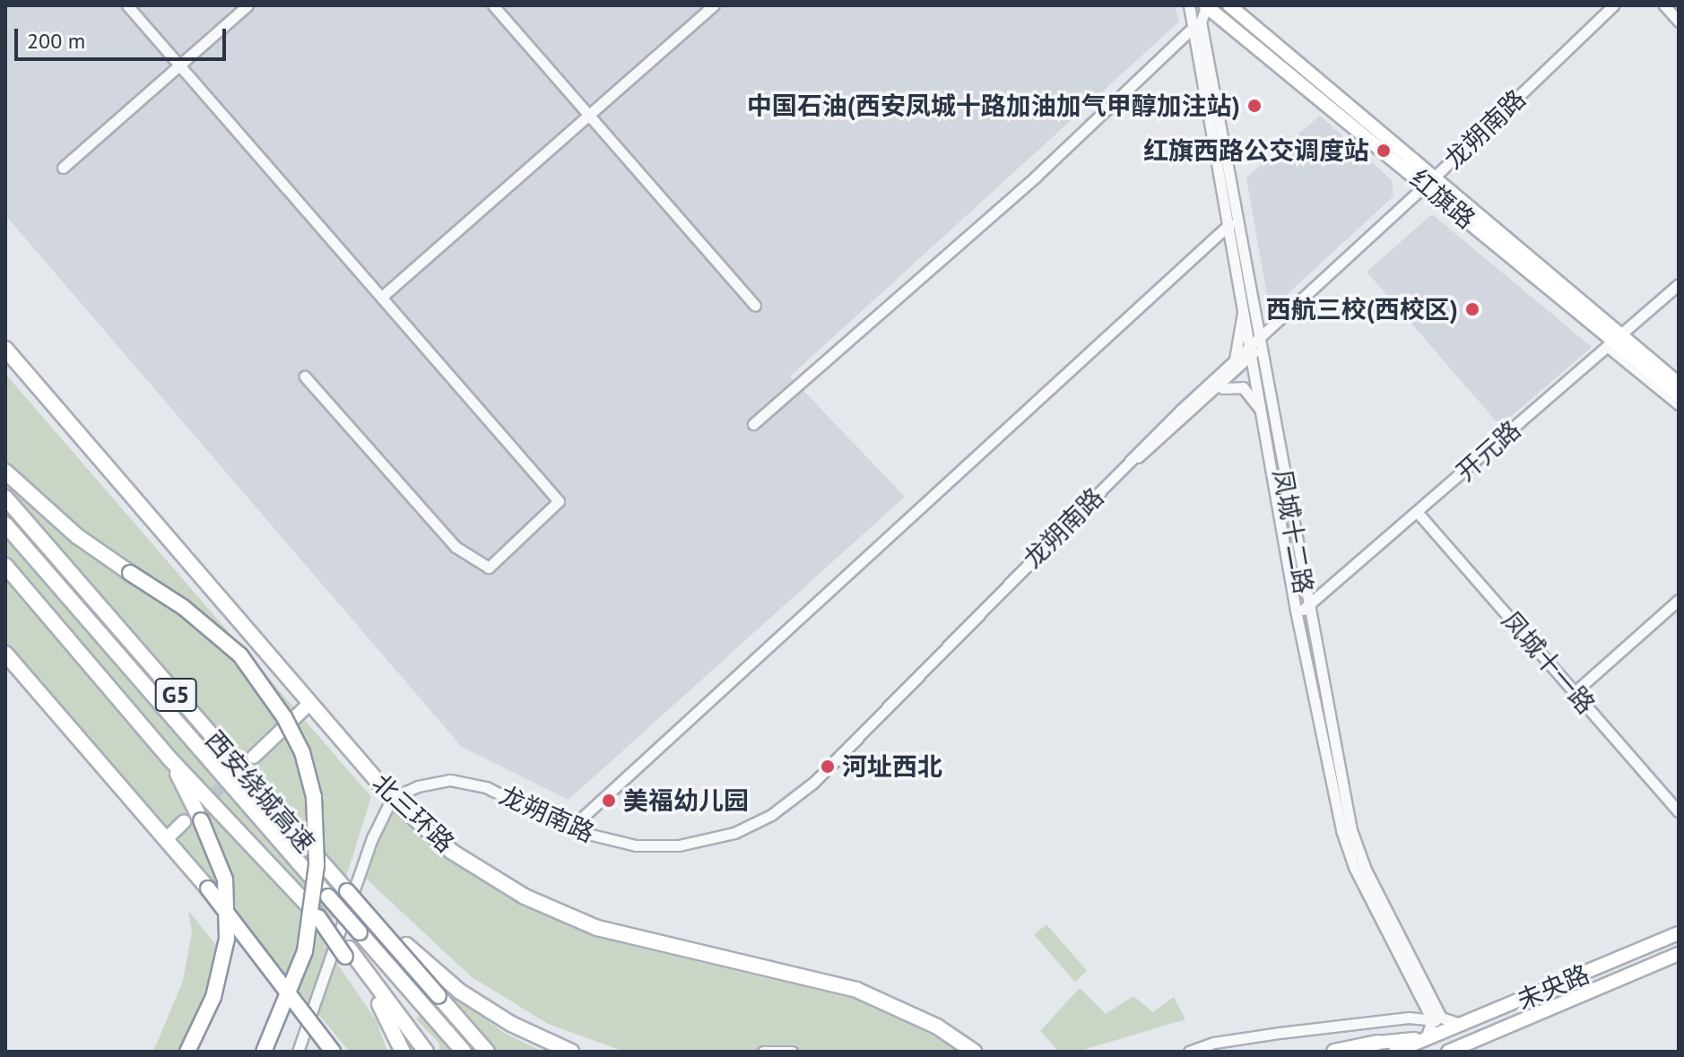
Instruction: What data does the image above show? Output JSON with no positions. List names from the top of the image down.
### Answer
{
  "streets": {
    "highway": ["G5", "西安绕城高速", "北三环路"],
    "main road": ["红旗路", "未央路"],
    "street": [
      "龙朔南路",
      "开元路",
      "凤城十二路",
      "凤城十一路"
    ]
  },
  "crossings": [
    ["龙朔南路", "红旗路"],
    ["龙朔南路", "凤城十二路"],
    ["龙朔南路", "北三环路"],
    ["红旗路", "开元路"],
    ["红旗路", "凤城十二路"],
    ["开元路", "凤城十二路"],
    ["开元路", "凤城十一路"]
  ],
  "places": [
    "中国石油(西安凤城十路加油加气甲醇加注站)",
    "红旗西路公交调度站",
    "西航三校(西校区)",
    "河址西北",
    "美福幼儿园"
  ],
  "scale_bar": "200 m"
}
